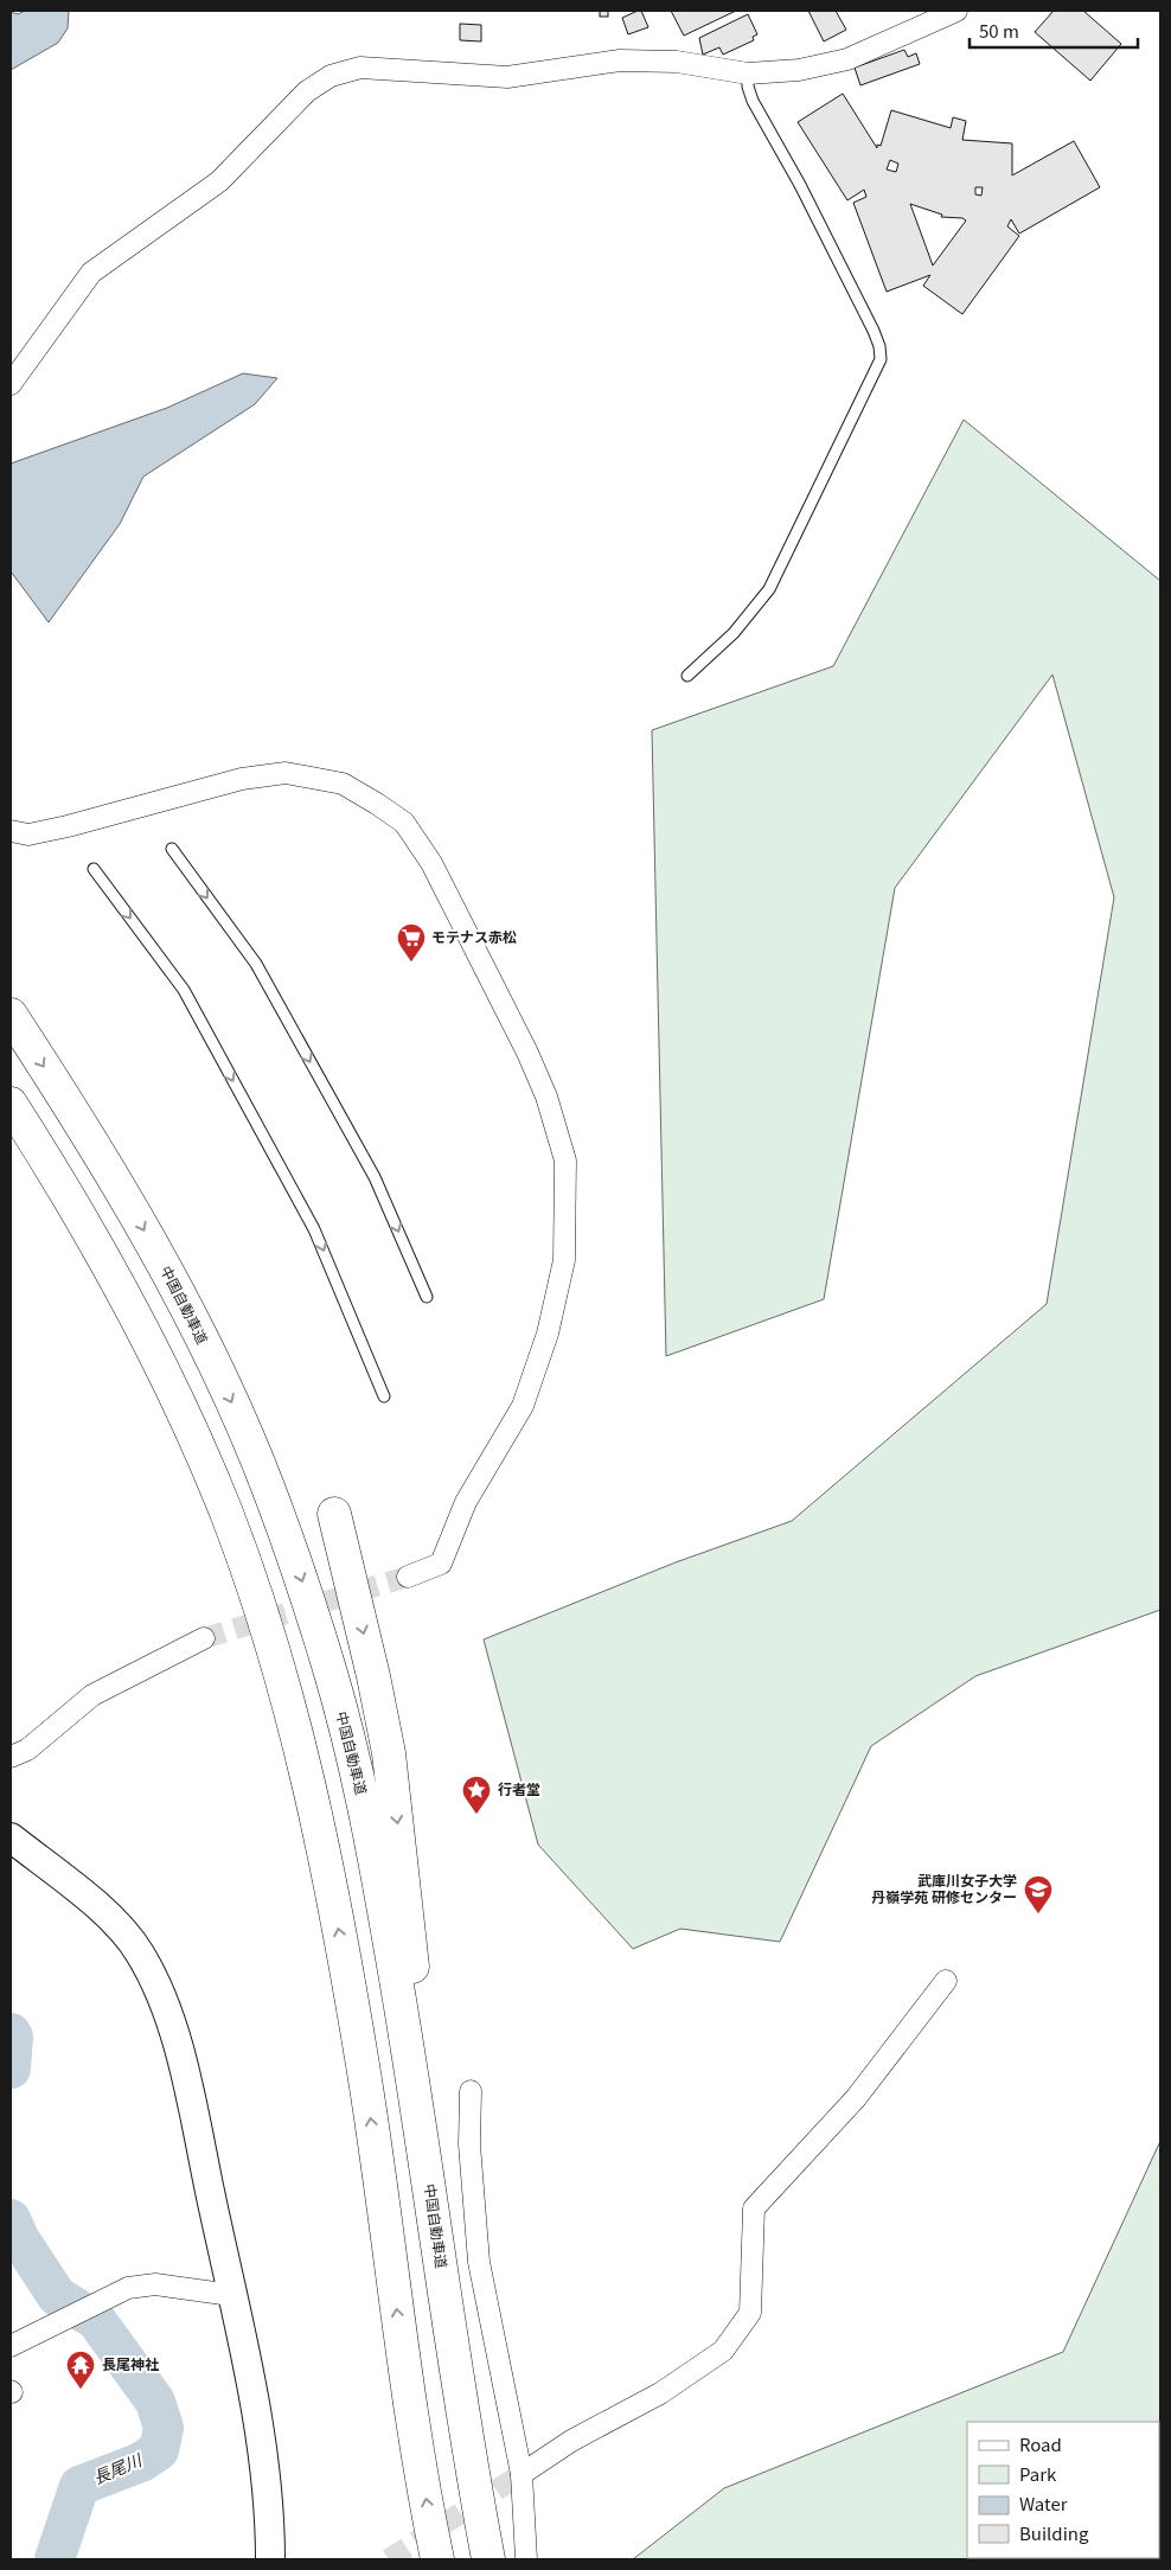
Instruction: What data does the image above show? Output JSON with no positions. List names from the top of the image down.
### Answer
{
  "streets": {
    "highway": ["中国自動車道"]
  },
  "water": ["長尾川"],
  "places": {
    "supermarket": ["モテナス赤松"],
    "place": ["行者堂"],
    "school or university": ["武庫川女子大学 丹嶺学苑 研修センター"],
    "temple": ["長尾神社"]
  },
  "legend": [
    "Road",
    "Park",
    "Water",
    "Building"
  ],
  "scale_bar": "50 m"
}
